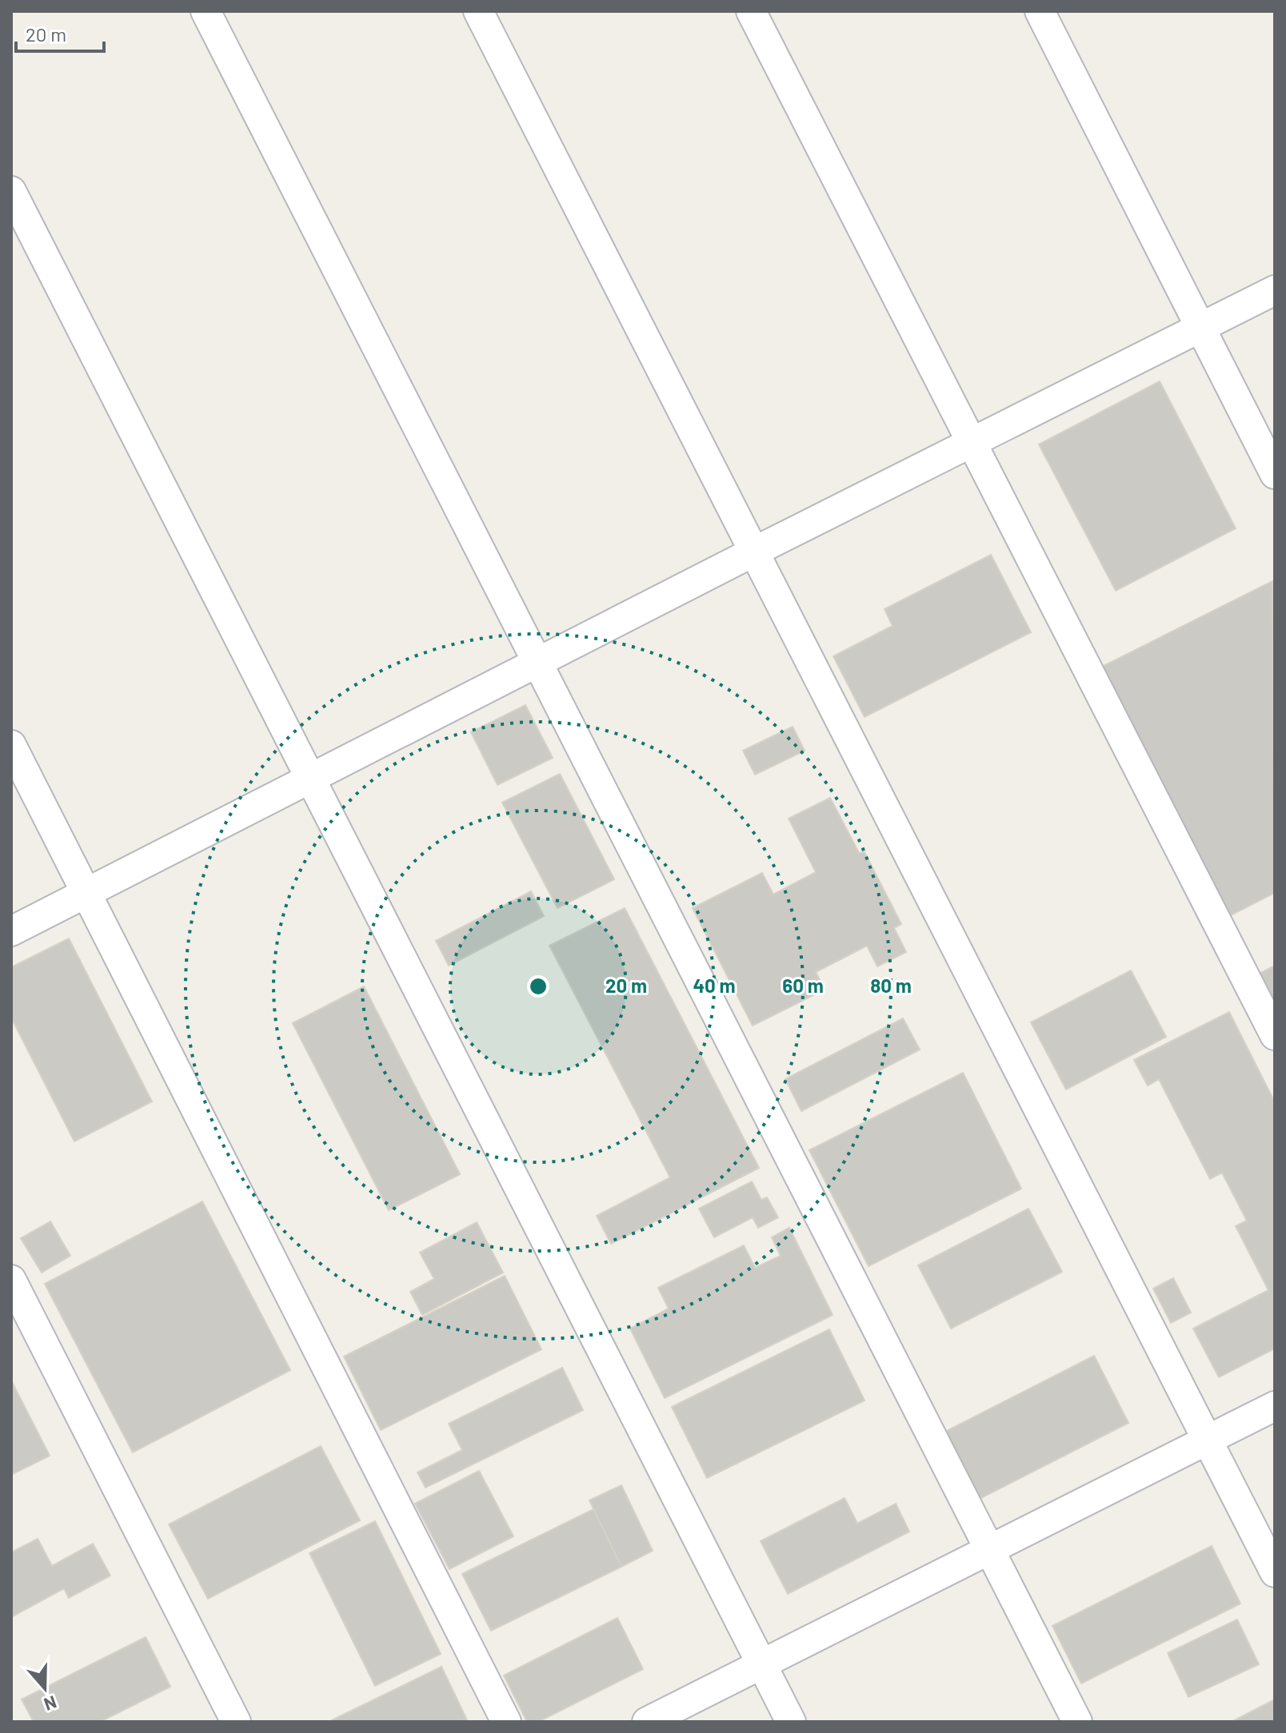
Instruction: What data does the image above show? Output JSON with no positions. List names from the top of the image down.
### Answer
{
  "scale_bar": "20 m",
  "north": "bottom",
  "rings": [
    "20 m",
    "40 m",
    "60 m",
    "80 m"
  ]
}
